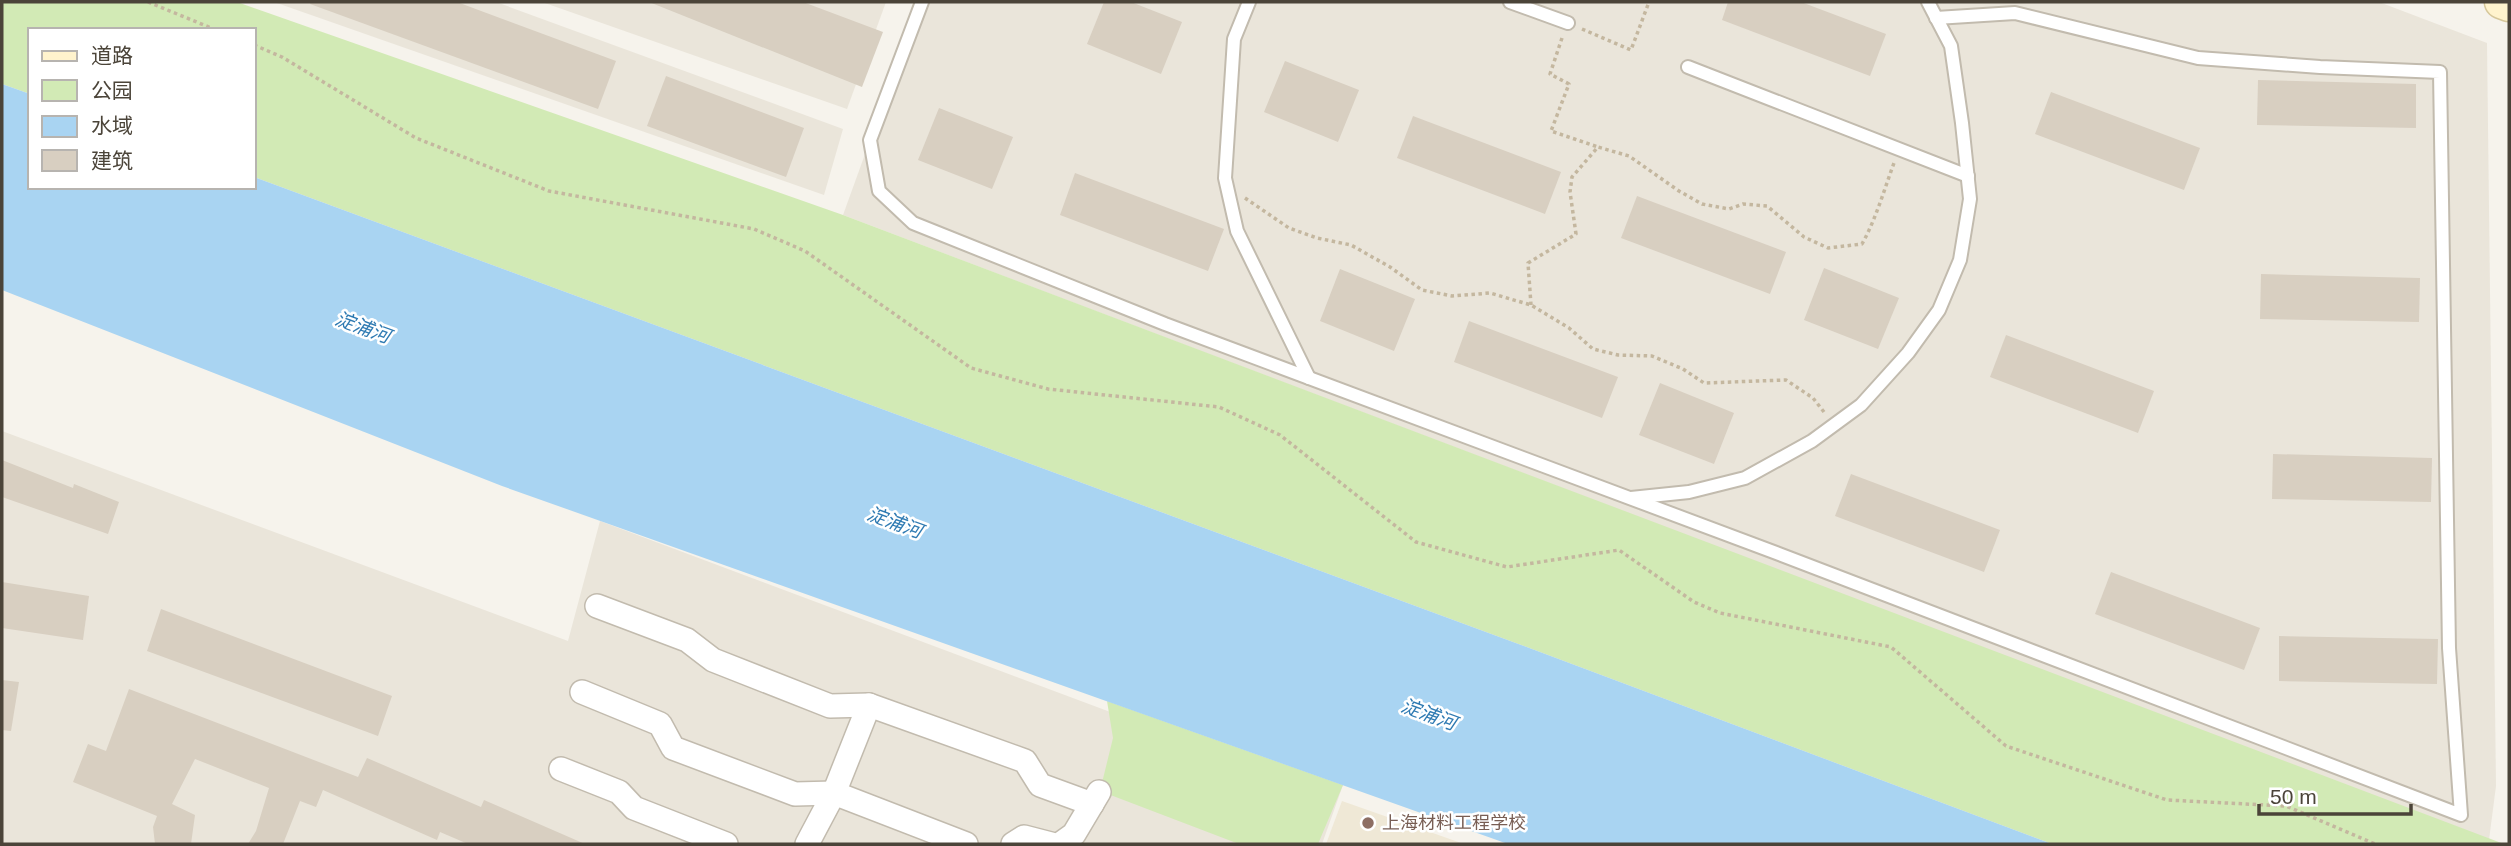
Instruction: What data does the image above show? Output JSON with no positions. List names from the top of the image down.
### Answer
{
  "water": ["淀浦河"],
  "places": ["上海材料工程学校"],
  "legend": [
    "道路",
    "公园",
    "水域",
    "建筑"
  ],
  "scale_bar": "50 m"
}
